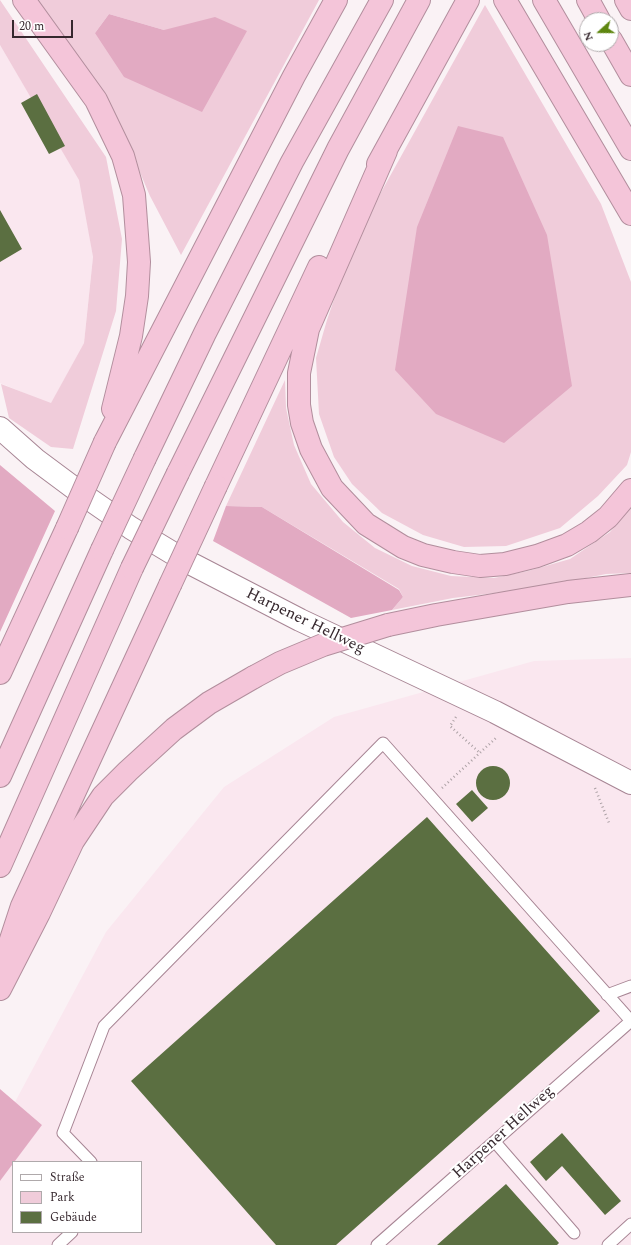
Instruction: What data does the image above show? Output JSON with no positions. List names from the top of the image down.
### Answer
{
  "streets": {
    "main road": ["Harpener Hellweg"]
  },
  "legend": ["Straße", "Park", "Gebäude"],
  "scale_bar": "20 m",
  "north": "left"
}
